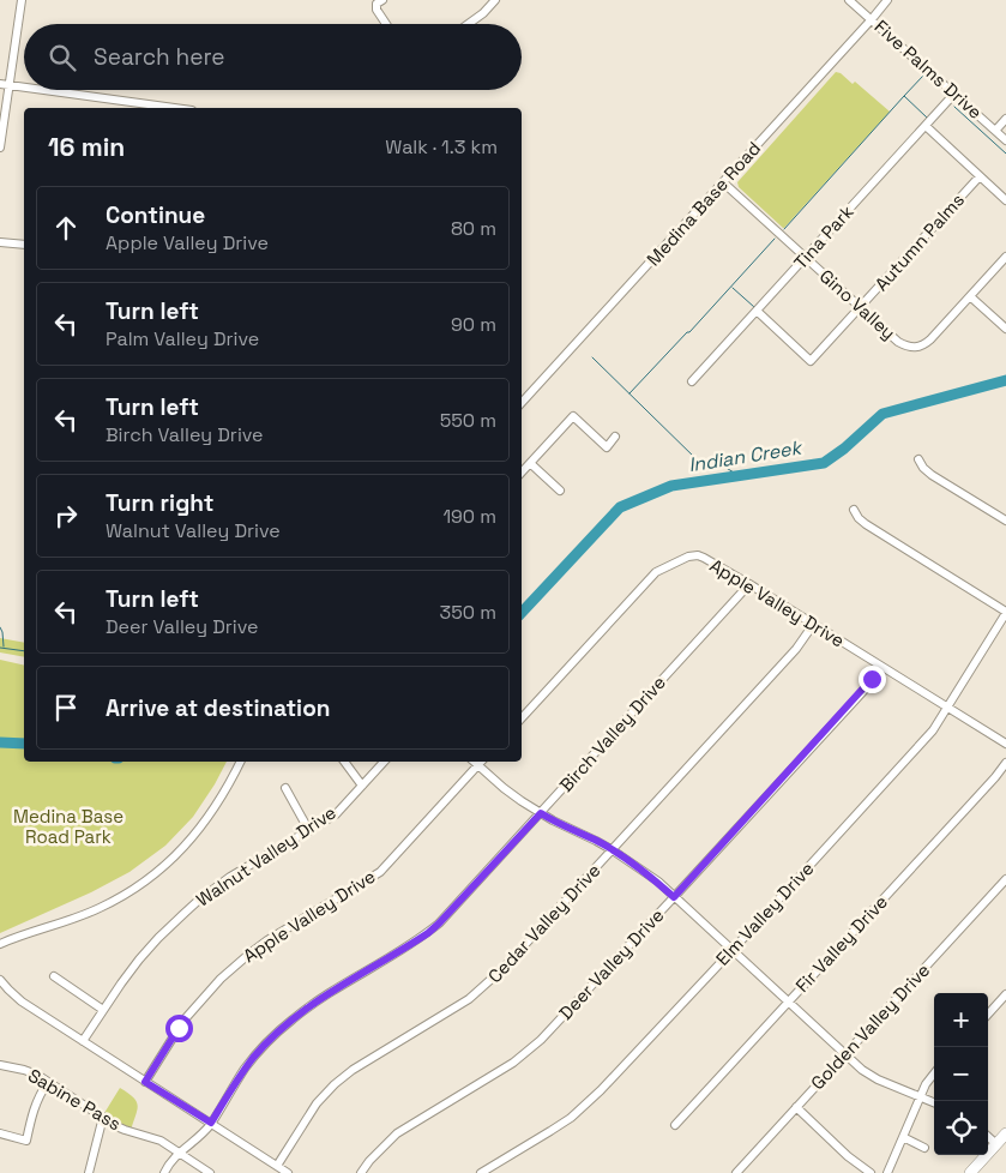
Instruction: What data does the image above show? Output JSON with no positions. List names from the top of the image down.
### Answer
{
  "streets": {
    "street": [
      "Five Palms Drive",
      "Medina Base Road",
      "Tina Park",
      "Autumn Palms",
      "Gino Valley",
      "Apple Valley Drive",
      "Birch Valley Drive",
      "Walnut Valley Drive",
      "Elm Valley Drive",
      "Cedar Valley Drive",
      "Fir Valley Drive",
      "Deer Valley Drive",
      "Golden Valley Drive",
      "Sabine Pass"
    ]
  },
  "crossings": [
    ["Five Palms Drive", "Medina Base Road"],
    ["Five Palms Drive", "Tina Park"],
    ["Medina Base Road", "Gino Valley"],
    ["Tina Park", "Autumn Palms"],
    ["Tina Park", "Gino Valley"],
    ["Autumn Palms", "Gino Valley"],
    ["Apple Valley Drive", "Birch Valley Drive"],
    ["Apple Valley Drive", "Elm Valley Drive"],
    ["Apple Valley Drive", "Cedar Valley Drive"],
    ["Apple Valley Drive", "Deer Valley Drive"],
    ["Birch Valley Drive", "Sabine Pass"]
  ],
  "water": ["Indian Creek"],
  "parks": ["Medina Base Road Park"],
  "page": {
    "search": "Search here",
    "heading": ["16 min", "Walk · 1.3 km"],
    "list": [
      ["Continue", "Apple Valley Drive", "80 m"],
      ["Turn left", "Palm Valley Drive", "90 m"],
      ["Turn left", "Birch Valley Drive", "550 m"],
      ["Turn right", "Walnut Valley Drive", "190 m"],
      ["Turn left", "Deer Valley Drive", "350 m"],
      "Arrive at destination"
    ],
    "map_buttons": ["+", "−"]
  }
}
